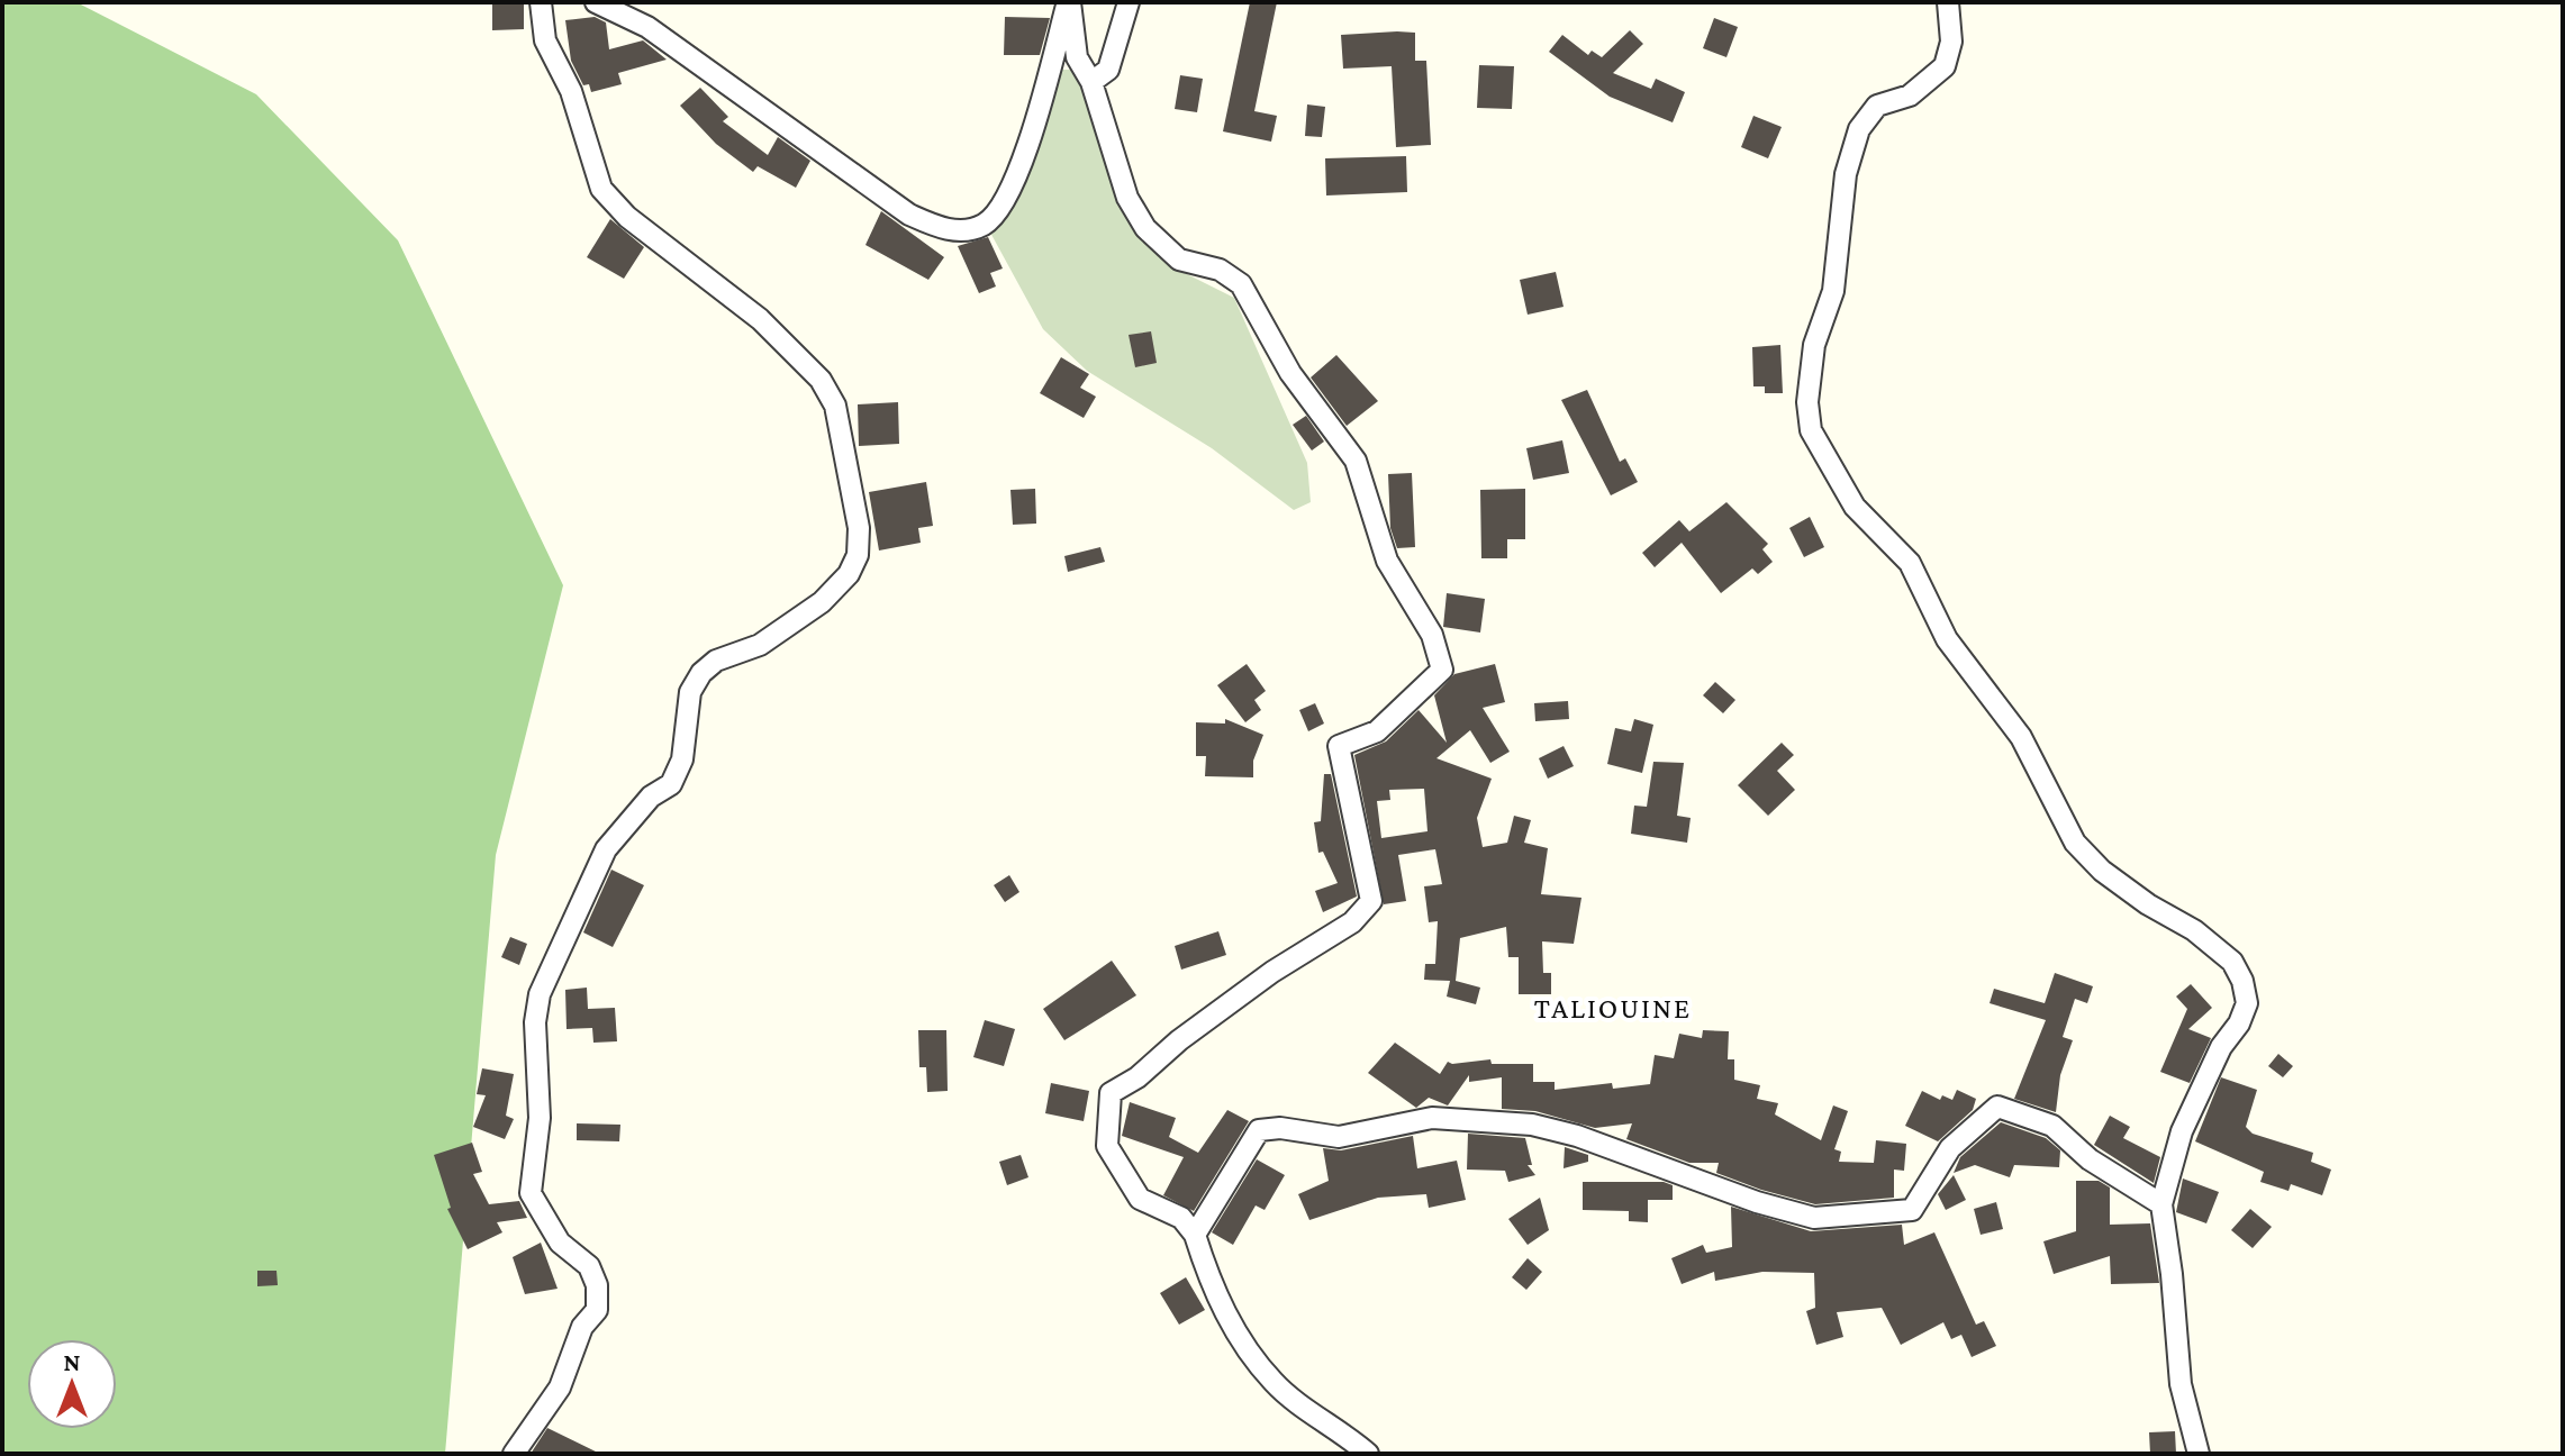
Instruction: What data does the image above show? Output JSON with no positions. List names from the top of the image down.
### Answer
{
  "districts": ["TALIOUINE"],
  "north": "top"
}
